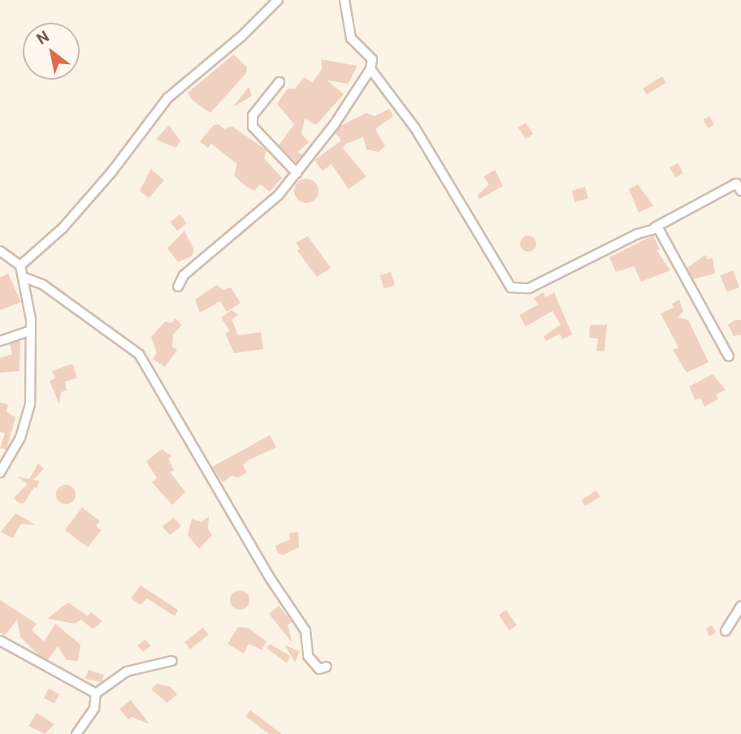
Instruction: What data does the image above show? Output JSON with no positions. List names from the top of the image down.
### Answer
{
  "north": "top left"
}
